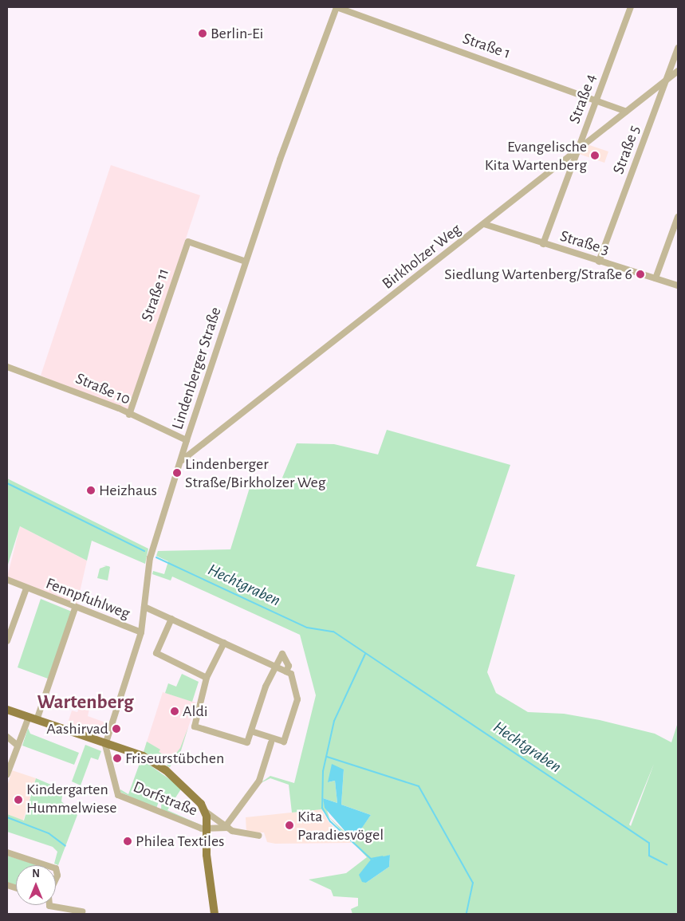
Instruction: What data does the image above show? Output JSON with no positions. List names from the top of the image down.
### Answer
{
  "streets": {
    "main road": ["Dorfstraße"],
    "street": [
      "Straße 1",
      "Straße 4",
      "Straße 5",
      "Straße 3",
      "Birkholzer Weg",
      "Straße 11",
      "Lindenberger Straße",
      "Straße 10",
      "Fennpfuhlweg"
    ]
  },
  "crossings": [
    ["Straße 1", "Straße 4"],
    ["Straße 1", "Birkholzer Weg"],
    ["Straße 1", "Lindenberger Straße"],
    ["Straße 4", "Straße 3"],
    ["Straße 4", "Birkholzer Weg"],
    ["Straße 5", "Straße 3"],
    ["Straße 5", "Birkholzer Weg"],
    ["Straße 3", "Birkholzer Weg"],
    ["Birkholzer Weg", "Lindenberger Straße"],
    ["Birkholzer Weg", "Straße 10"],
    ["Straße 11", "Lindenberger Straße"],
    ["Straße 11", "Straße 10"],
    ["Lindenberger Straße", "Straße 10"],
    ["Lindenberger Straße", "Fennpfuhlweg"],
    ["Lindenberger Straße", "Dorfstraße"]
  ],
  "districts": ["Wartenberg"],
  "water": ["Hechtgraben"],
  "places": [
    "Berlin-Ei",
    "Evangelische Kita Wartenberg",
    "Siedlung Wartenberg/Straße 6",
    "Lindenberger Straße/Birkholzer Weg",
    "Heizhaus",
    "Aldi",
    "Aashirvad",
    "Friseurstübchen",
    "Kindergarten Hummelwiese",
    "Kita Paradiesvögel",
    "Philea Textiles"
  ],
  "north": "top"
}
